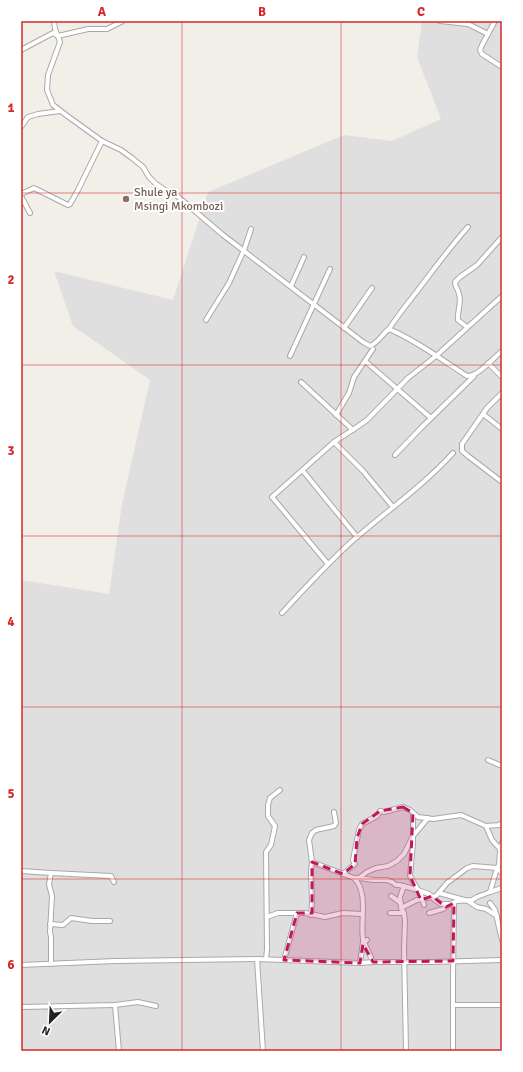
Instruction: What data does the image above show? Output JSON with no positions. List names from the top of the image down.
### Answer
{
  "places": ["Shule ya Msingi Mkombozi"],
  "north": "bottom left",
  "grid": {
    "columns": ["A", "B", "C"],
    "rows": [
      "1",
      "2",
      "3",
      "4",
      "5",
      "6"
    ]
  }
}
